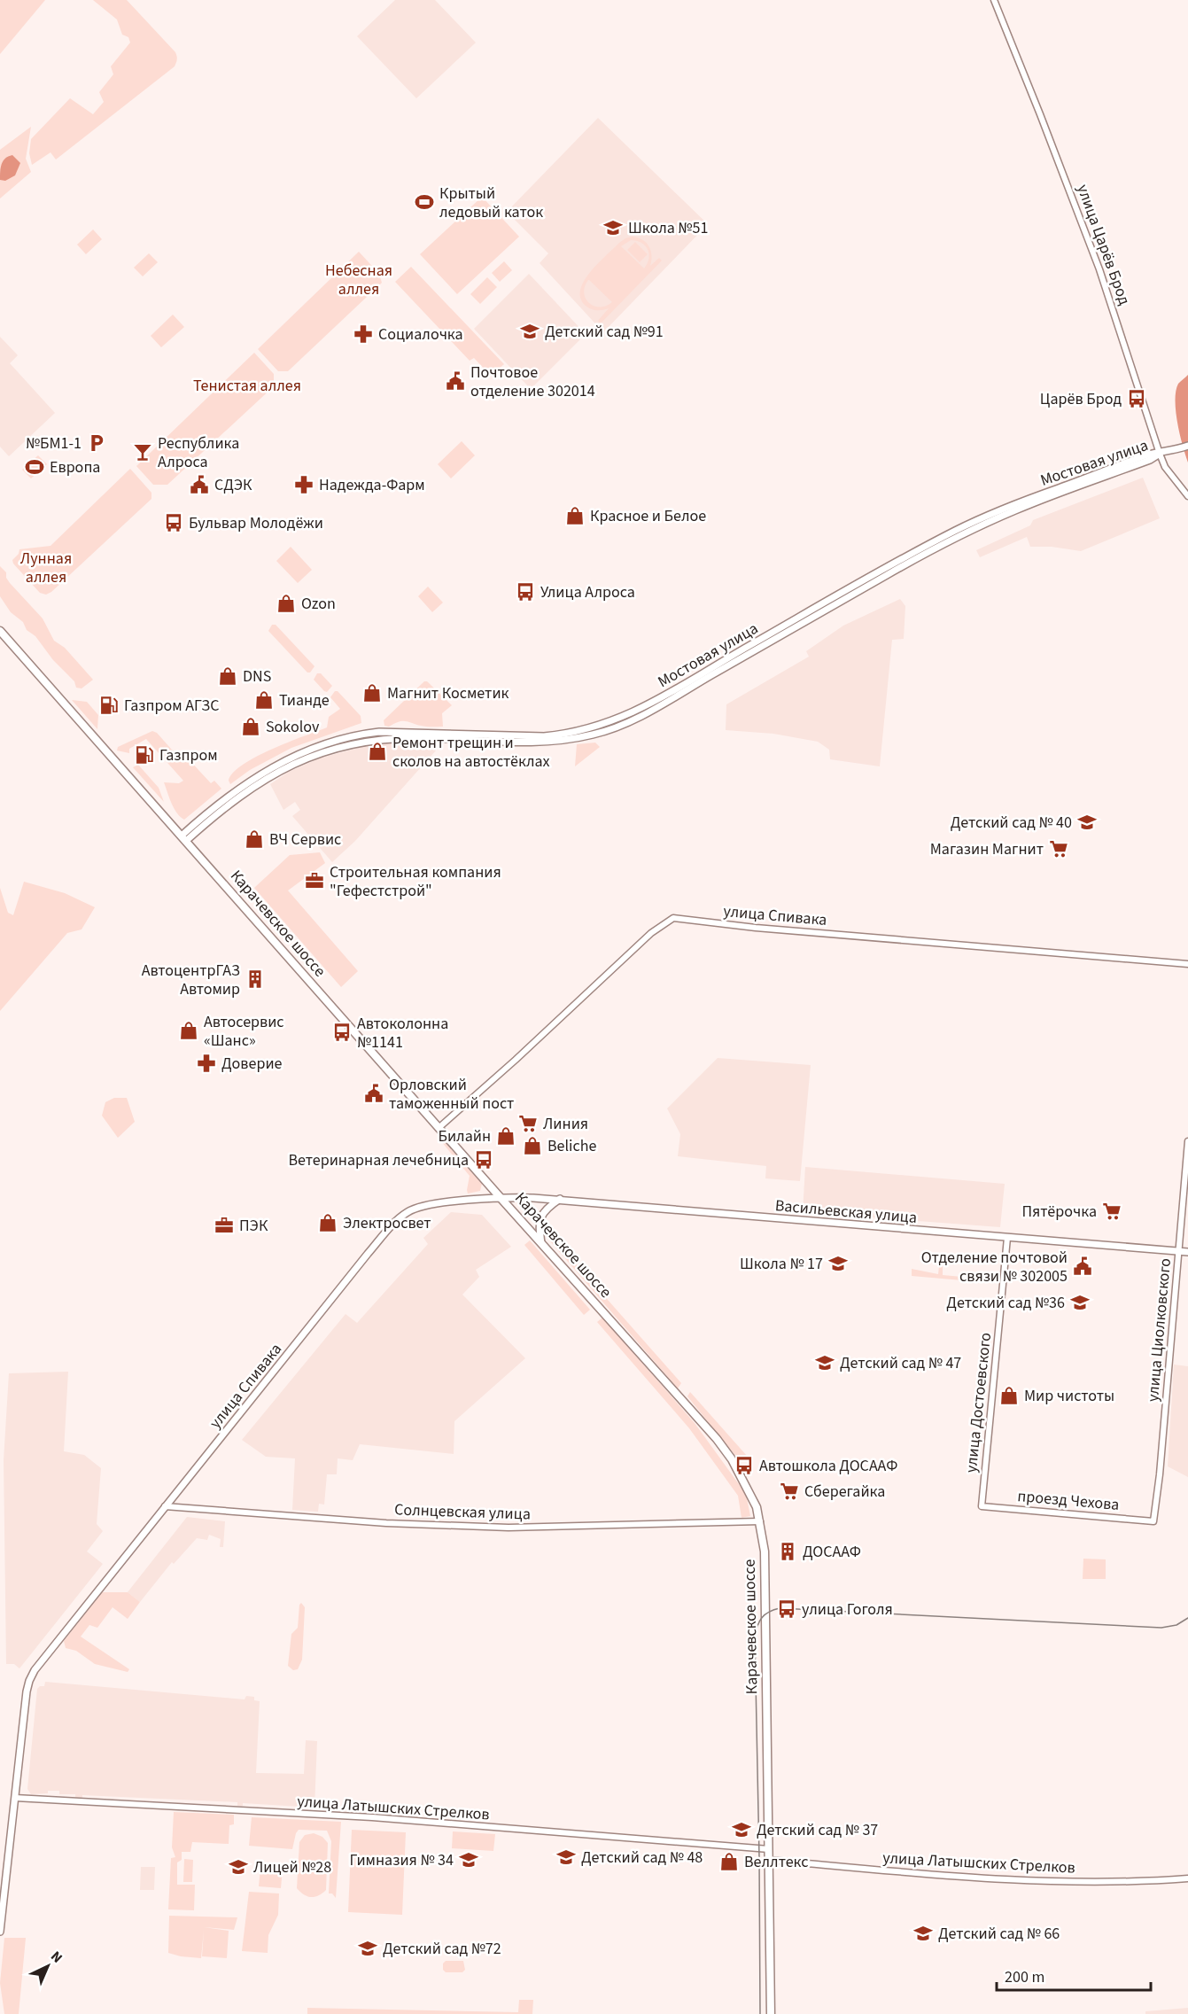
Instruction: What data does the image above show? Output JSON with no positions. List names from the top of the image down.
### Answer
{
  "streets": {
    "highway": ["Карачевское шоссе"],
    "main road": ["Мостовая улица", "улица Спивака", "Васильевская улица"],
    "street": [
      "улица Царёв Брод",
      "улица Циолковского",
      "улица Достоевского",
      "проезд Чехова",
      "Солнцевская улица",
      "улица Латышских Стрелков"
    ]
  },
  "crossings": [
    ["улица Царёв Брод", "Мостовая улица"],
    ["Мостовая улица", "Карачевское шоссе"],
    ["улица Спивака", "Карачевское шоссе"],
    ["улица Спивака", "Васильевская улица"],
    ["улица Спивака", "Солнцевская улица"],
    ["улица Спивака", "улица Латышских Стрелков"],
    ["Карачевское шоссе", "Васильевская улица"],
    ["Карачевское шоссе", "Солнцевская улица"],
    ["Карачевское шоссе", "улица Латышских Стрелков"],
    ["Васильевская улица", "улица Циолковского"],
    ["Васильевская улица", "улица Достоевского"],
    ["улица Циолковского", "проезд Чехова"],
    ["улица Достоевского", "проезд Чехова"]
  ],
  "parks": ["Небесная аллея", "Тенистая аллея", "Лунная аллея"],
  "places": {
    "sports": ["Крытый ледовый каток", "Европа"],
    "school or university": [
      "Школа №51",
      "Детский сад №91",
      "Детский сад № 40",
      "Школа № 17",
      "Детский сад №36",
      "Детский сад № 47",
      "Детский сад № 37",
      "Детский сад № 48",
      "Гимназия № 34",
      "Лицей №28",
      "Детский сад № 66",
      "Детский сад №72"
    ],
    "pharmacy": ["Социалочка", "Надежда-Фарм", "Доверие"],
    "public building": [
      "Почтовое отделение 302014",
      "СДЭК",
      "Орловский таможенный пост",
      "Отделение почтовой связи № 302005"
    ],
    "bus stop": [
      "Царёв Брод",
      "Бульвар Молодёжи",
      "Улица Алроса",
      "Автоколонна №1141",
      "Ветеринарная лечебница",
      "Автошкола ДОСААФ",
      "улица Гоголя"
    ],
    "parking": ["№БМ1-1"],
    "bar": ["Республика Алроса"],
    "shop": [
      "Красное и Белое",
      "Ozon",
      "DNS",
      "Магнит Косметик",
      "Тианде",
      "Sokolov",
      "Ремонт трещин и сколов на автостёклах",
      "ВЧ Сервис",
      "Автосервис «Шанс»",
      "Билайн",
      "Beliche",
      "Электросвет",
      "Мир чистоты",
      "Веллтекс"
    ],
    "fuel station": ["Газпром АГЗС", "Газпром"],
    "supermarket": [
      "Магазин Магнит",
      "Линия",
      "Пятёрочка",
      "Сберегайка"
    ],
    "office": ["Строительная компания \"Гефестстрой\"", "ПЭК"],
    "building": ["АвтоцентрГАЗ Автомир", "ДОСААФ"]
  },
  "scale_bar": "200 m",
  "north": "top right"
}
